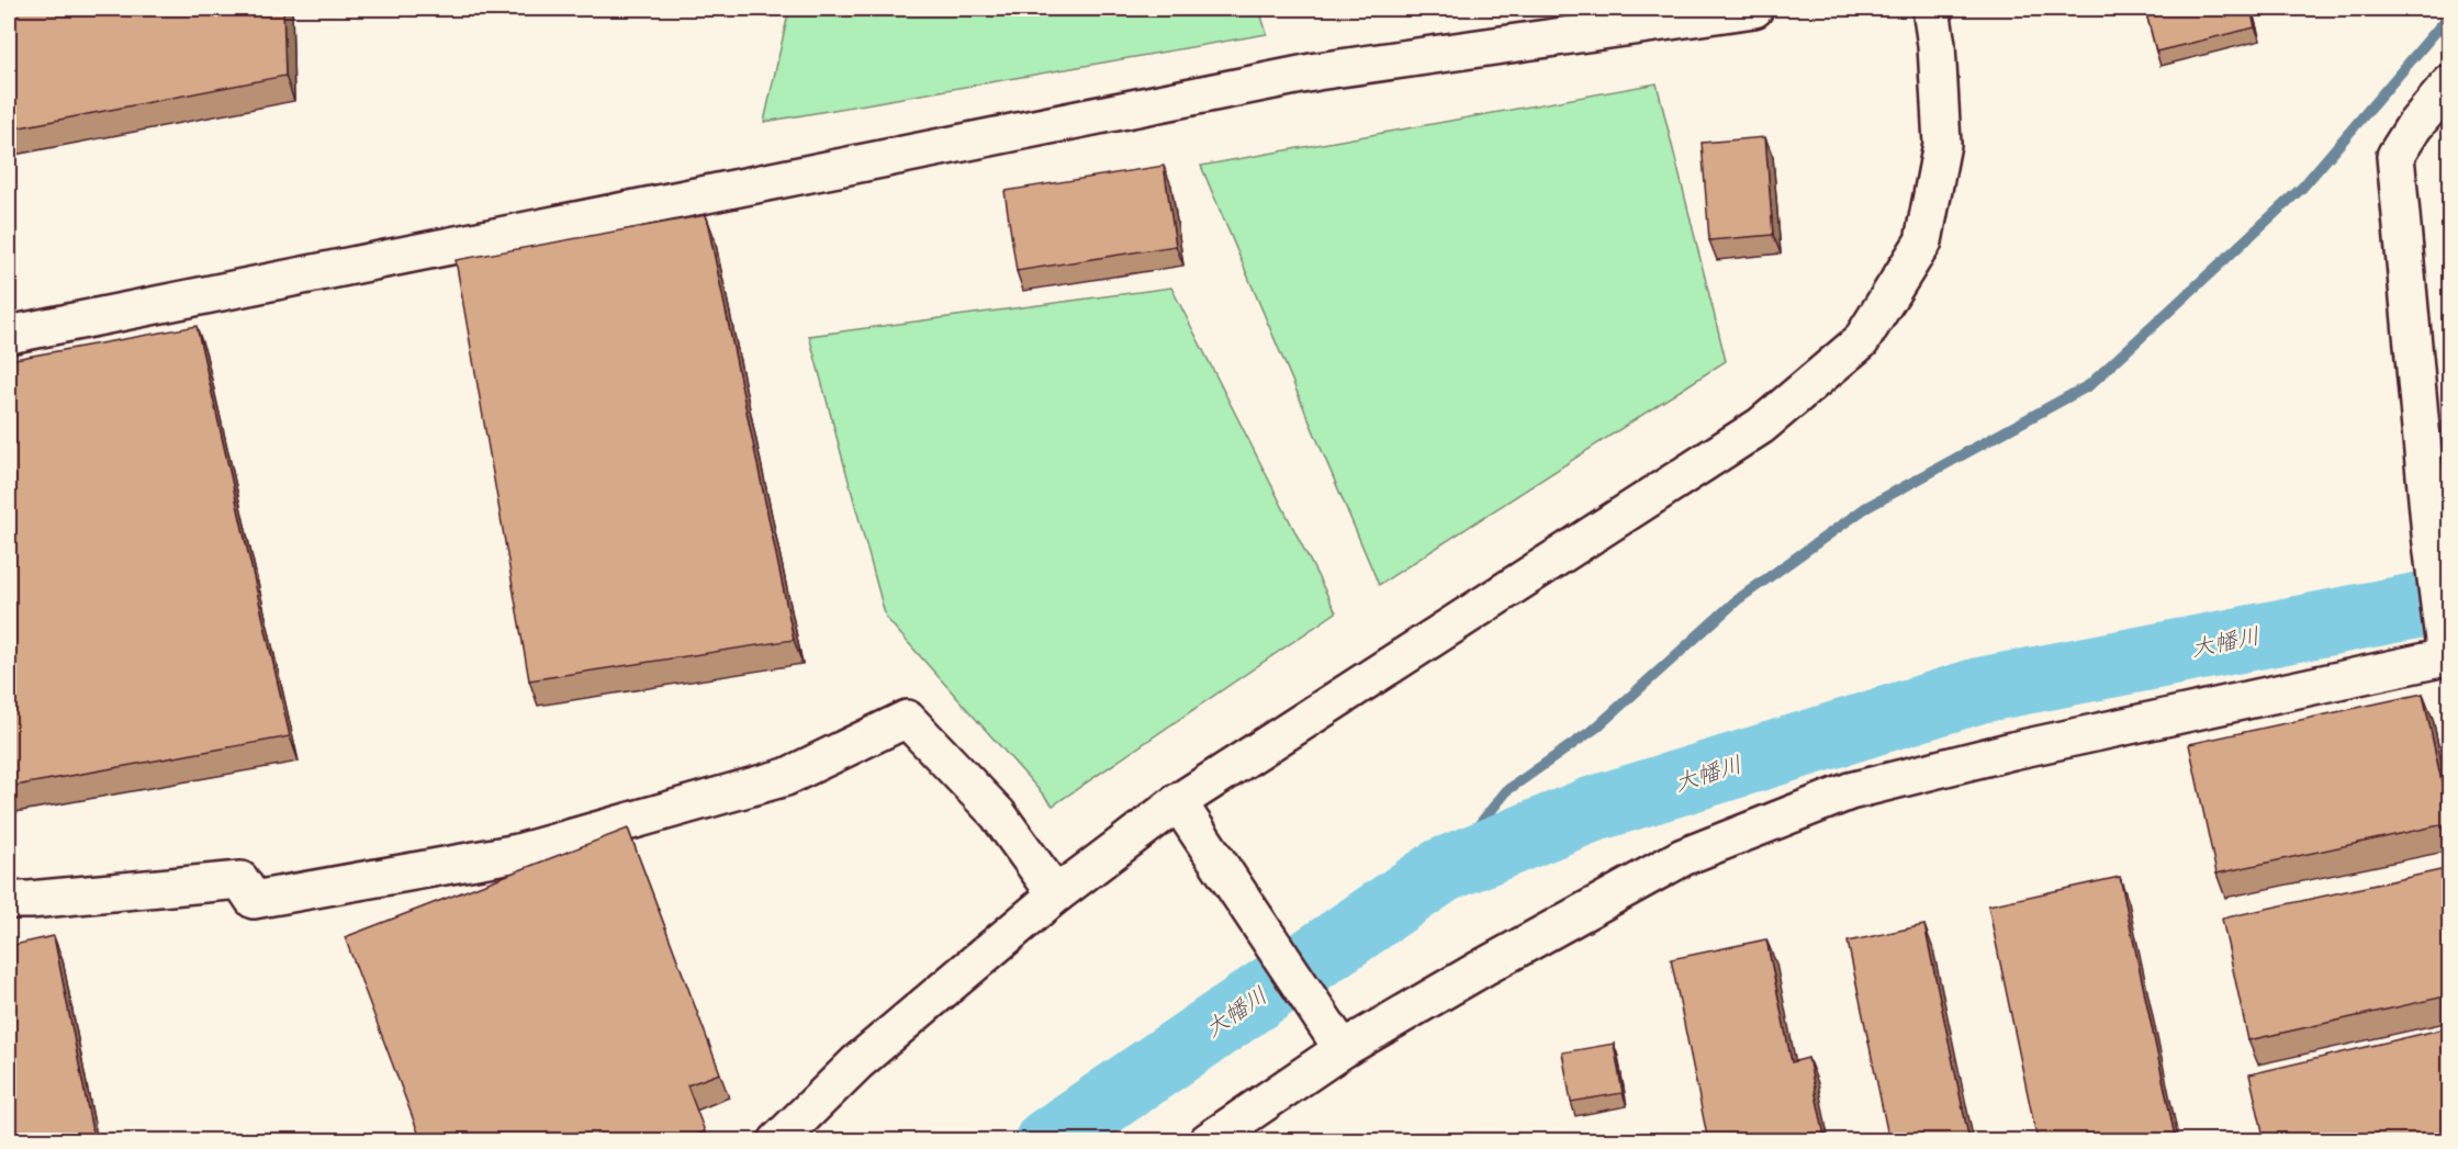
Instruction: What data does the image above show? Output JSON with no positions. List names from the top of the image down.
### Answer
{
  "water": ["大幡川"]
}
